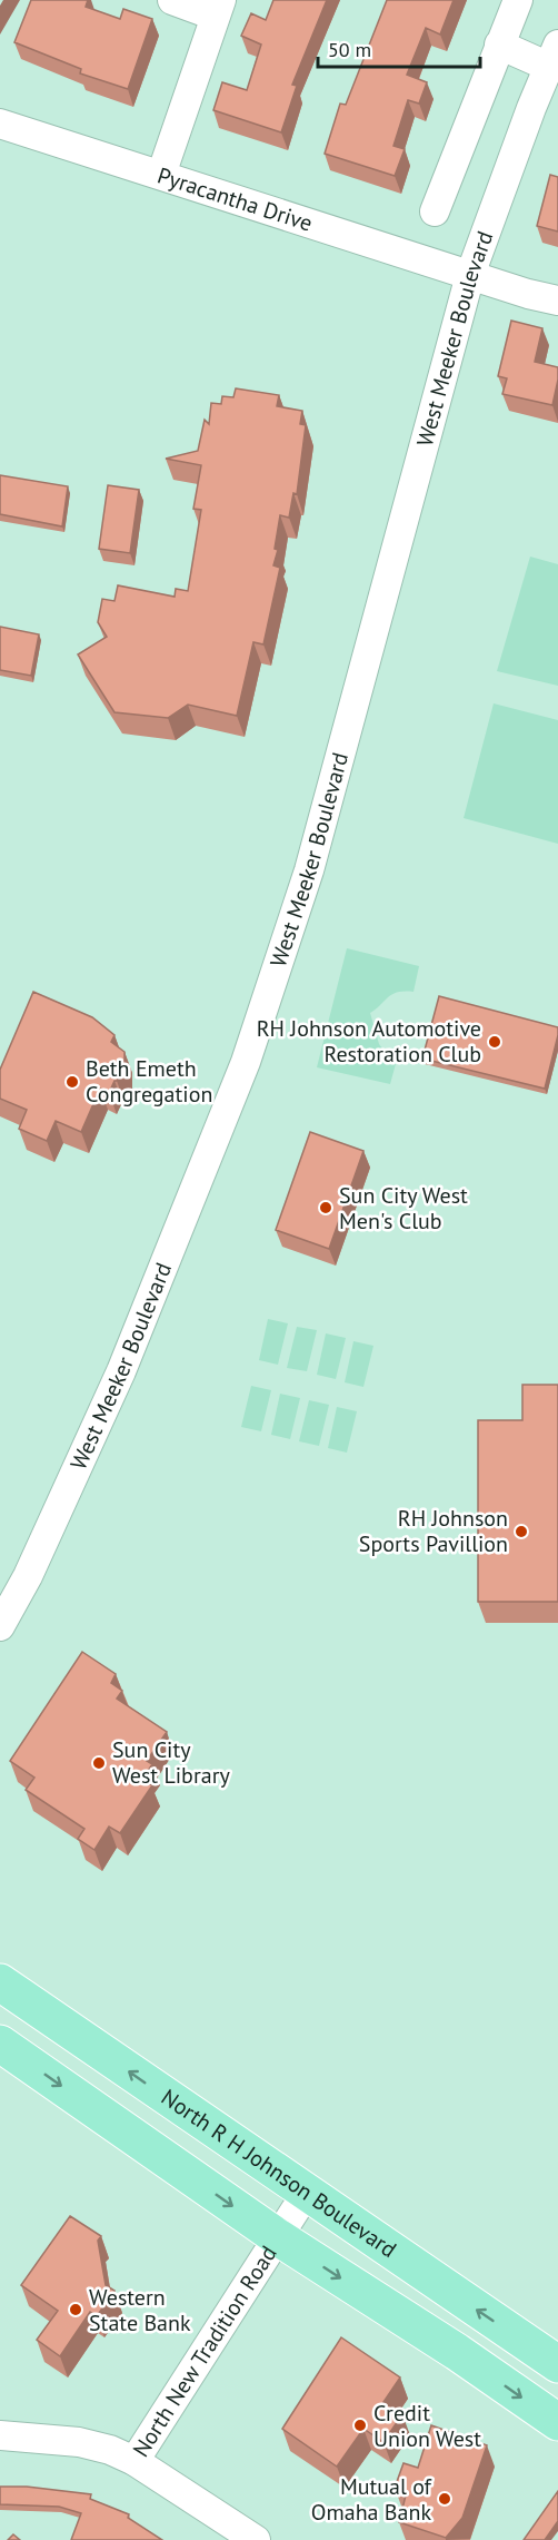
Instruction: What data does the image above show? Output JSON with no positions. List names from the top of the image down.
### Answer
{
  "streets": {
    "main road": ["North R H Johnson Boulevard"],
    "street": ["Pyracantha Drive", "West Meeker Boulevard", "North New Tradition Road"]
  },
  "crossings": [
    ["Pyracantha Drive", "West Meeker Boulevard"],
    ["North R H Johnson Boulevard", "North New Tradition Road"]
  ],
  "places": [
    "RH Johnson Automotive Restoration Club",
    "Beth Emeth Congregation",
    "Sun City West Men's Club",
    "RH Johnson Sports Pavillion",
    "Sun City West Library",
    "Western State Bank",
    "Credit Union West",
    "Mutual of Omaha Bank"
  ],
  "scale_bar": "50 m"
}
